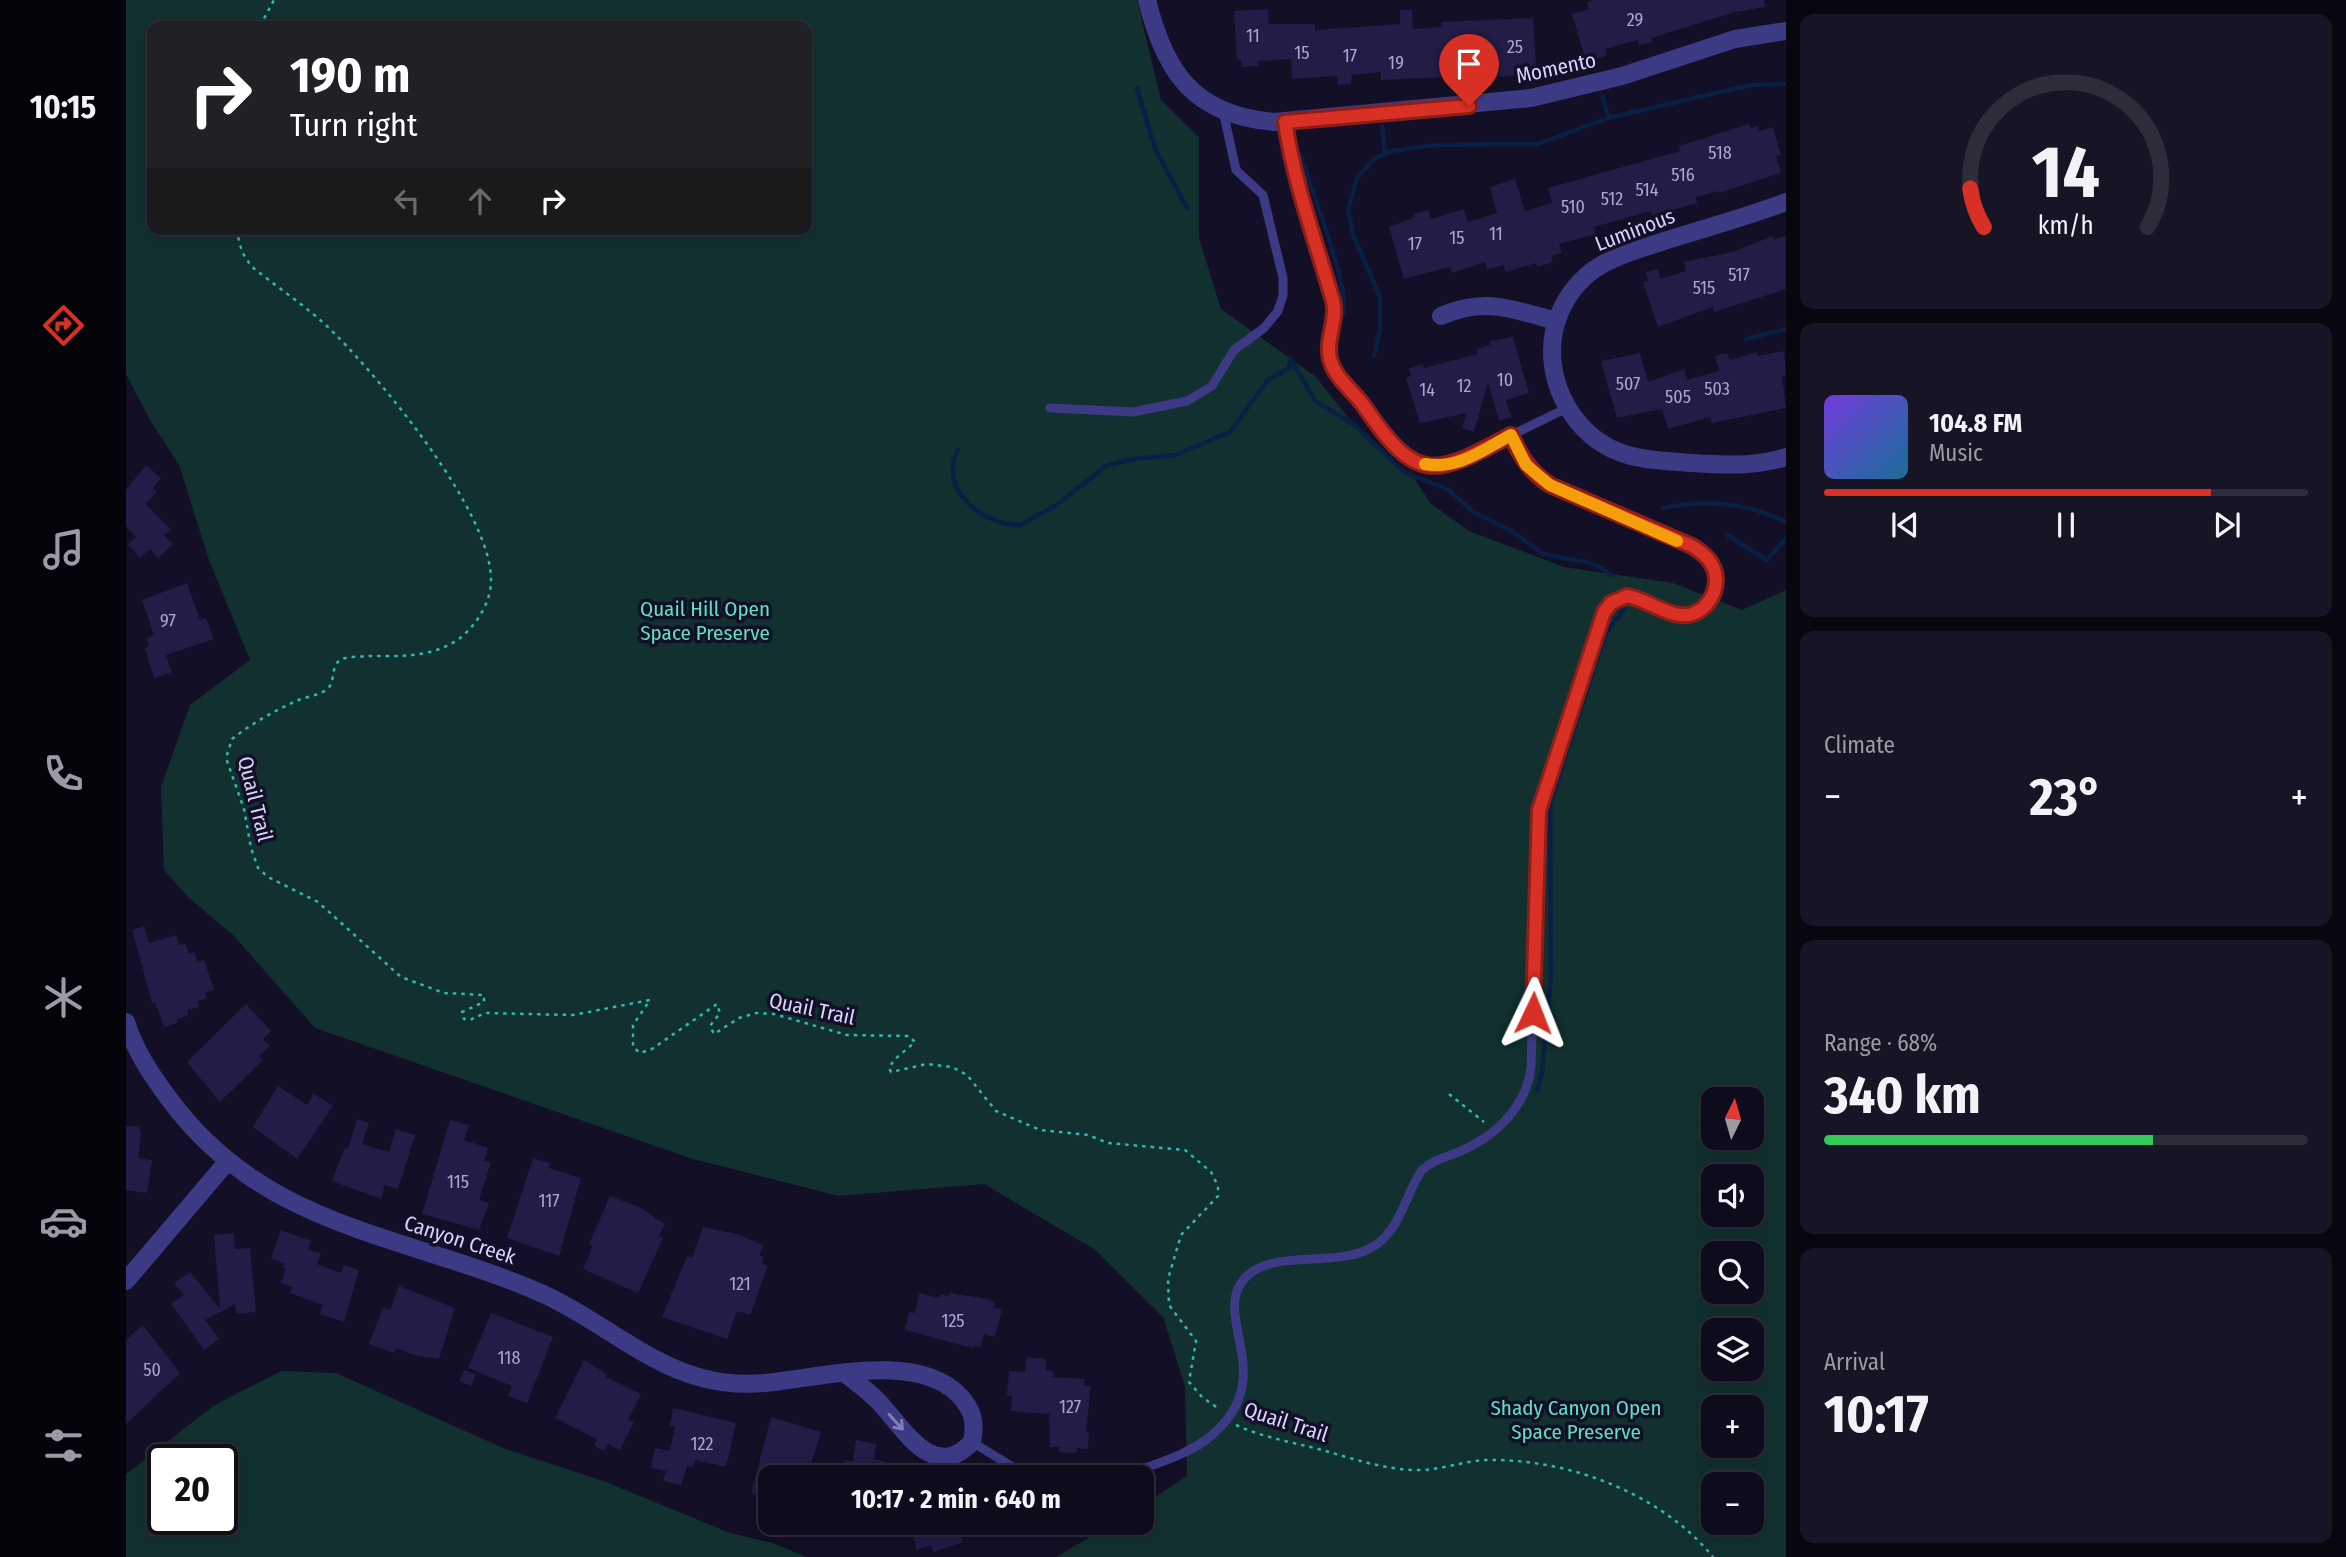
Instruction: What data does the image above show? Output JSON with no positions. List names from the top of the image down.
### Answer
{
  "streets": {
    "street": ["Momento", "Luminous", "Canyon Creek"],
    "path": ["Quail Trail"]
  },
  "parks": ["Quail Hill Open Space Preserve", "Shady Canyon Open Space Preserve"],
  "house_numbers": [
    "29",
    "11",
    "25",
    "15",
    "17",
    "19",
    "518",
    "516",
    "514",
    "512",
    "510",
    "11",
    "15",
    "17",
    "517",
    "515",
    "10",
    "507",
    "12",
    "503",
    "14",
    "505",
    "97",
    "115",
    "117",
    "121",
    "125",
    "118",
    "50",
    "127",
    "122"
  ],
  "north": "top",
  "page": {
    "tabs": "10:15",
    "turn": ["190 m", "Turn right"],
    "song": ["104.8 FM", "Music"],
    "tile": [
      "Climate",
      ["Range · 68%", "340 km"],
      ["Arrival", "10:17"]
    ],
    "heat": ["−", "23°", "+"],
    "map_buttons": ["+", "−"],
    "limit": "20",
    "trip": "10:17 · 2 min · 640 m",
    "gauge": ["14", "km/h"]
  }
}
